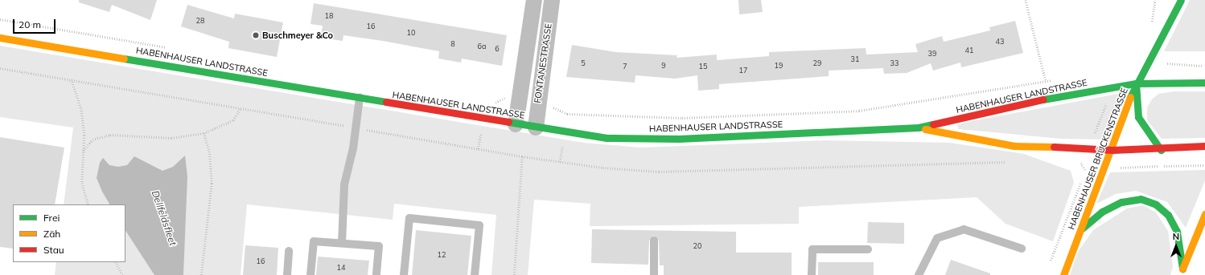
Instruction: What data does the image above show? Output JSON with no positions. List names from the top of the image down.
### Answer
{
  "streets": {
    "street": ["HABENHAUSER LANDSTRASSE", "FONTANESTRASSE", "HABENHAUSER BRÜCKENSTRASSE"]
  },
  "crossings": [
    ["HABENHAUSER LANDSTRASSE", "FONTANESTRASSE"],
    ["HABENHAUSER LANDSTRASSE", "HABENHAUSER BRÜCKENSTRASSE"]
  ],
  "water": ["Dellfeldsfleet"],
  "places": ["Buschmeyer &Co"],
  "house_numbers": [
    "18",
    "28",
    "16",
    "10",
    "43",
    "8",
    "6a",
    "6",
    "41",
    "39",
    "31",
    "5",
    "29",
    "33",
    "9",
    "19",
    "7",
    "15",
    "17",
    "20",
    "12",
    "16",
    "14"
  ],
  "legend": ["Frei", "Zäh", "Stau"],
  "scale_bar": "20 m",
  "north": "top"
}
